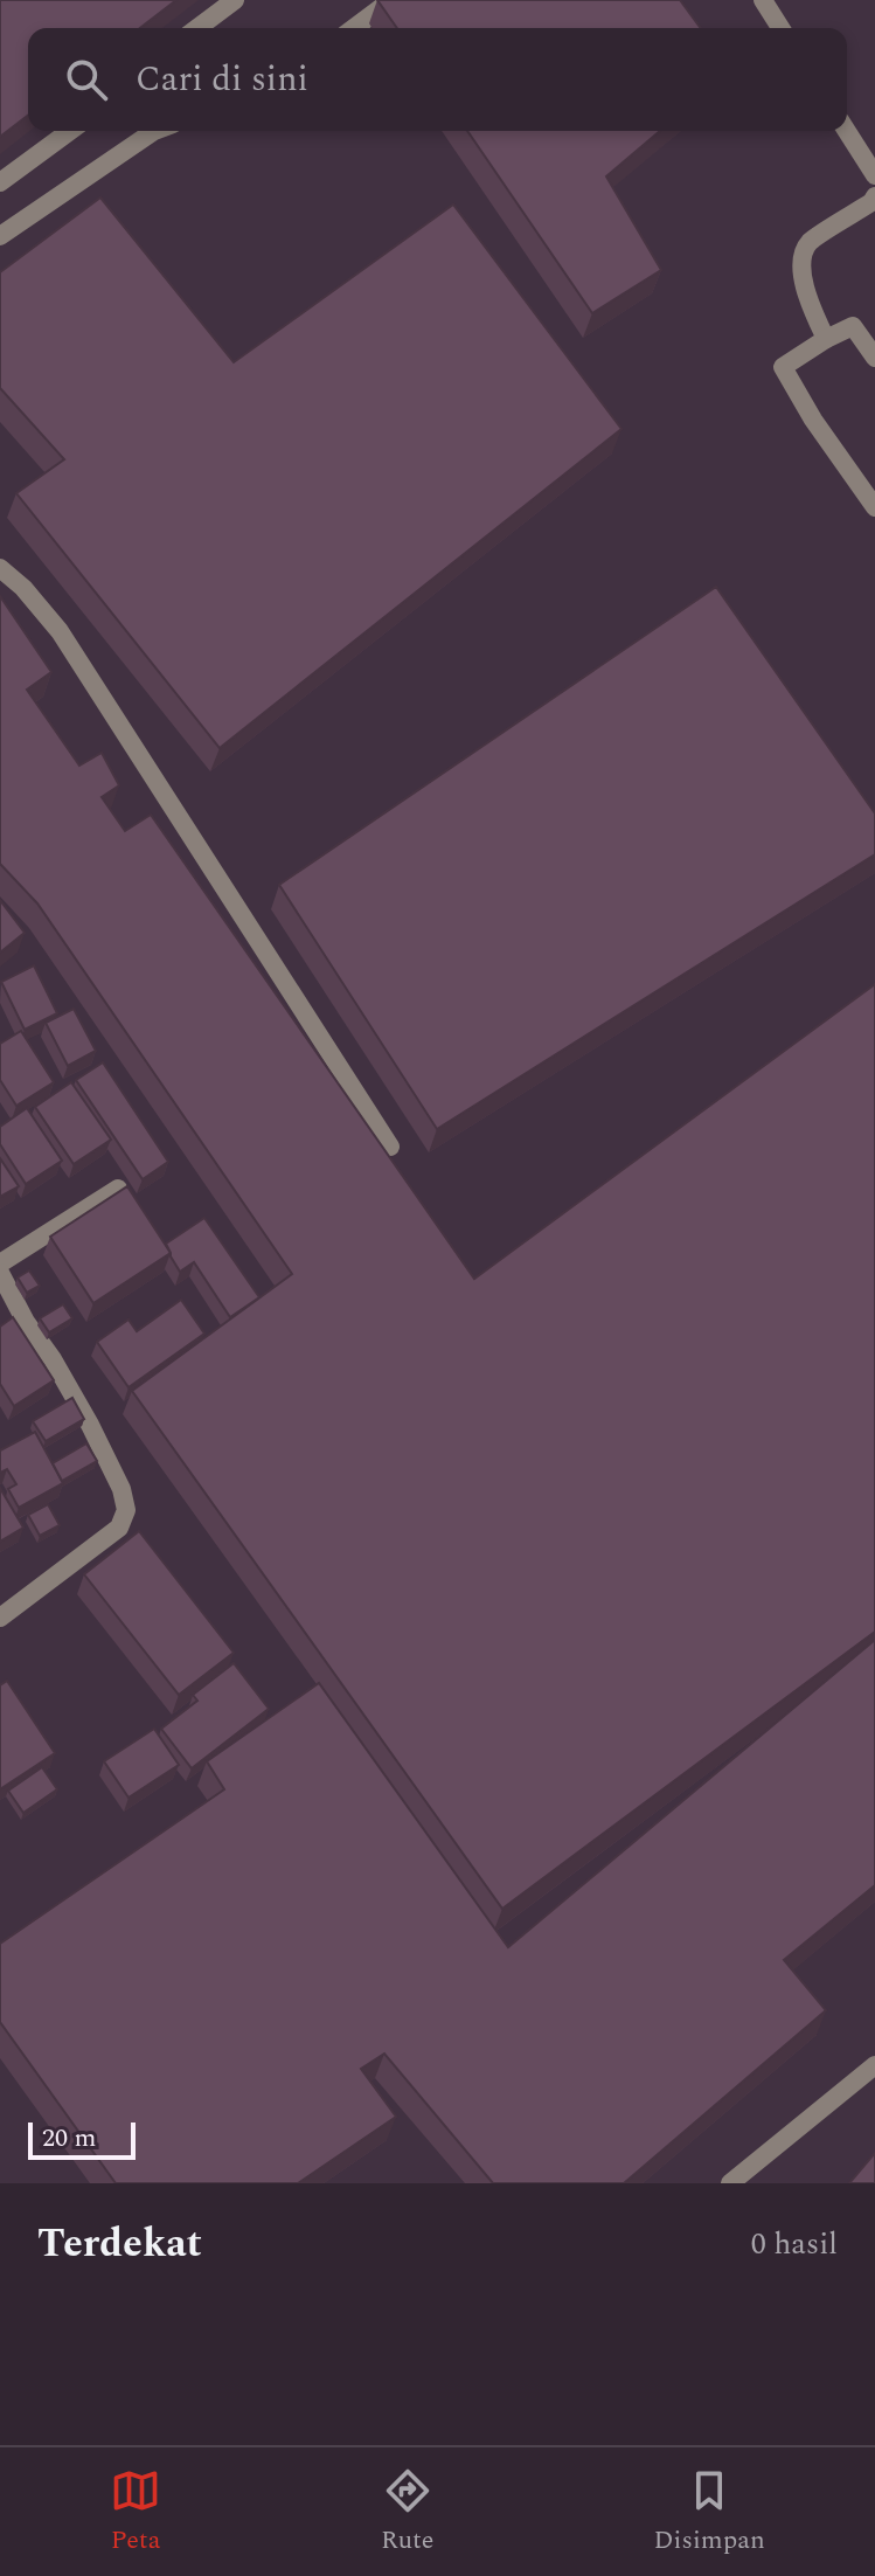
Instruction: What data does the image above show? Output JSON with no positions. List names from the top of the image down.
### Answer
{
  "scale_bar": "20 m",
  "page": {
    "search": "Cari di sini",
    "scale": "20 m",
    "heading": ["Terdekat", "0 hasil"],
    "nav": ["Peta", "Rute", "Disimpan"]
  }
}
